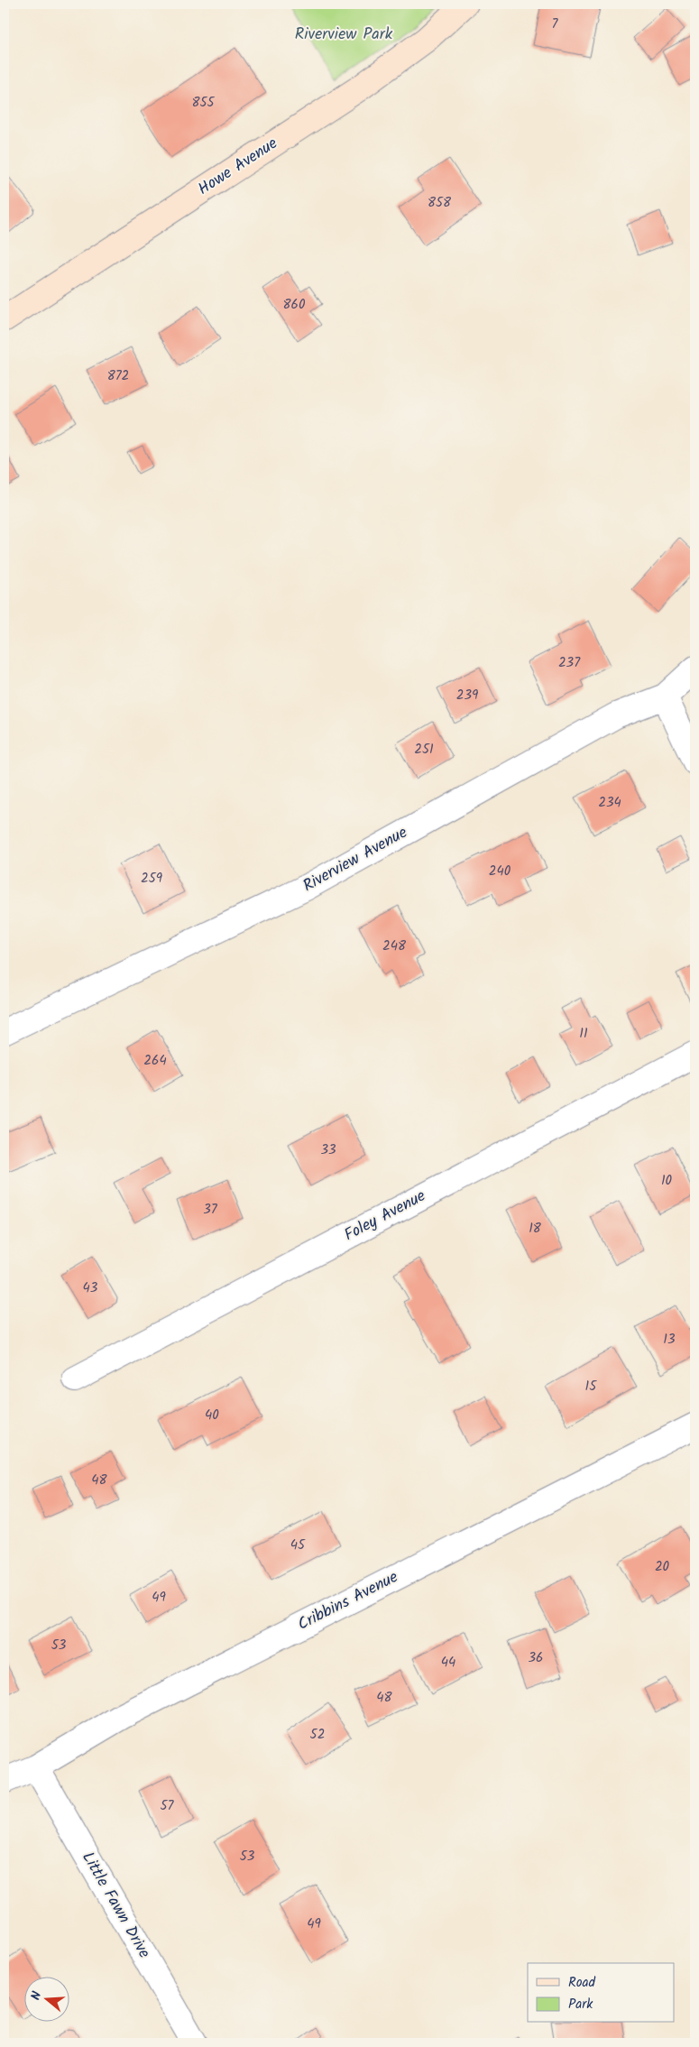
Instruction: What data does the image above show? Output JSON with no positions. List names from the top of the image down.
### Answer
{
  "streets": {
    "main road": ["Howe Avenue"],
    "street": [
      "Riverview Avenue",
      "Foley Avenue",
      "Cribbins Avenue",
      "Little Fawn Drive"
    ]
  },
  "crossings": [
    ["Cribbins Avenue", "Little Fawn Drive"]
  ],
  "parks": ["Riverview Park"],
  "house_numbers": [
    "7",
    "855",
    "858",
    "860",
    "872",
    "237",
    "239",
    "251",
    "234",
    "240",
    "259",
    "248",
    "11",
    "264",
    "33",
    "10",
    "37",
    "18",
    "43",
    "13",
    "15",
    "40",
    "48",
    "45",
    "20",
    "49",
    "53",
    "36",
    "44",
    "48",
    "52",
    "57",
    "53",
    "49"
  ],
  "legend": ["Road", "Park"],
  "north": "left"
}
